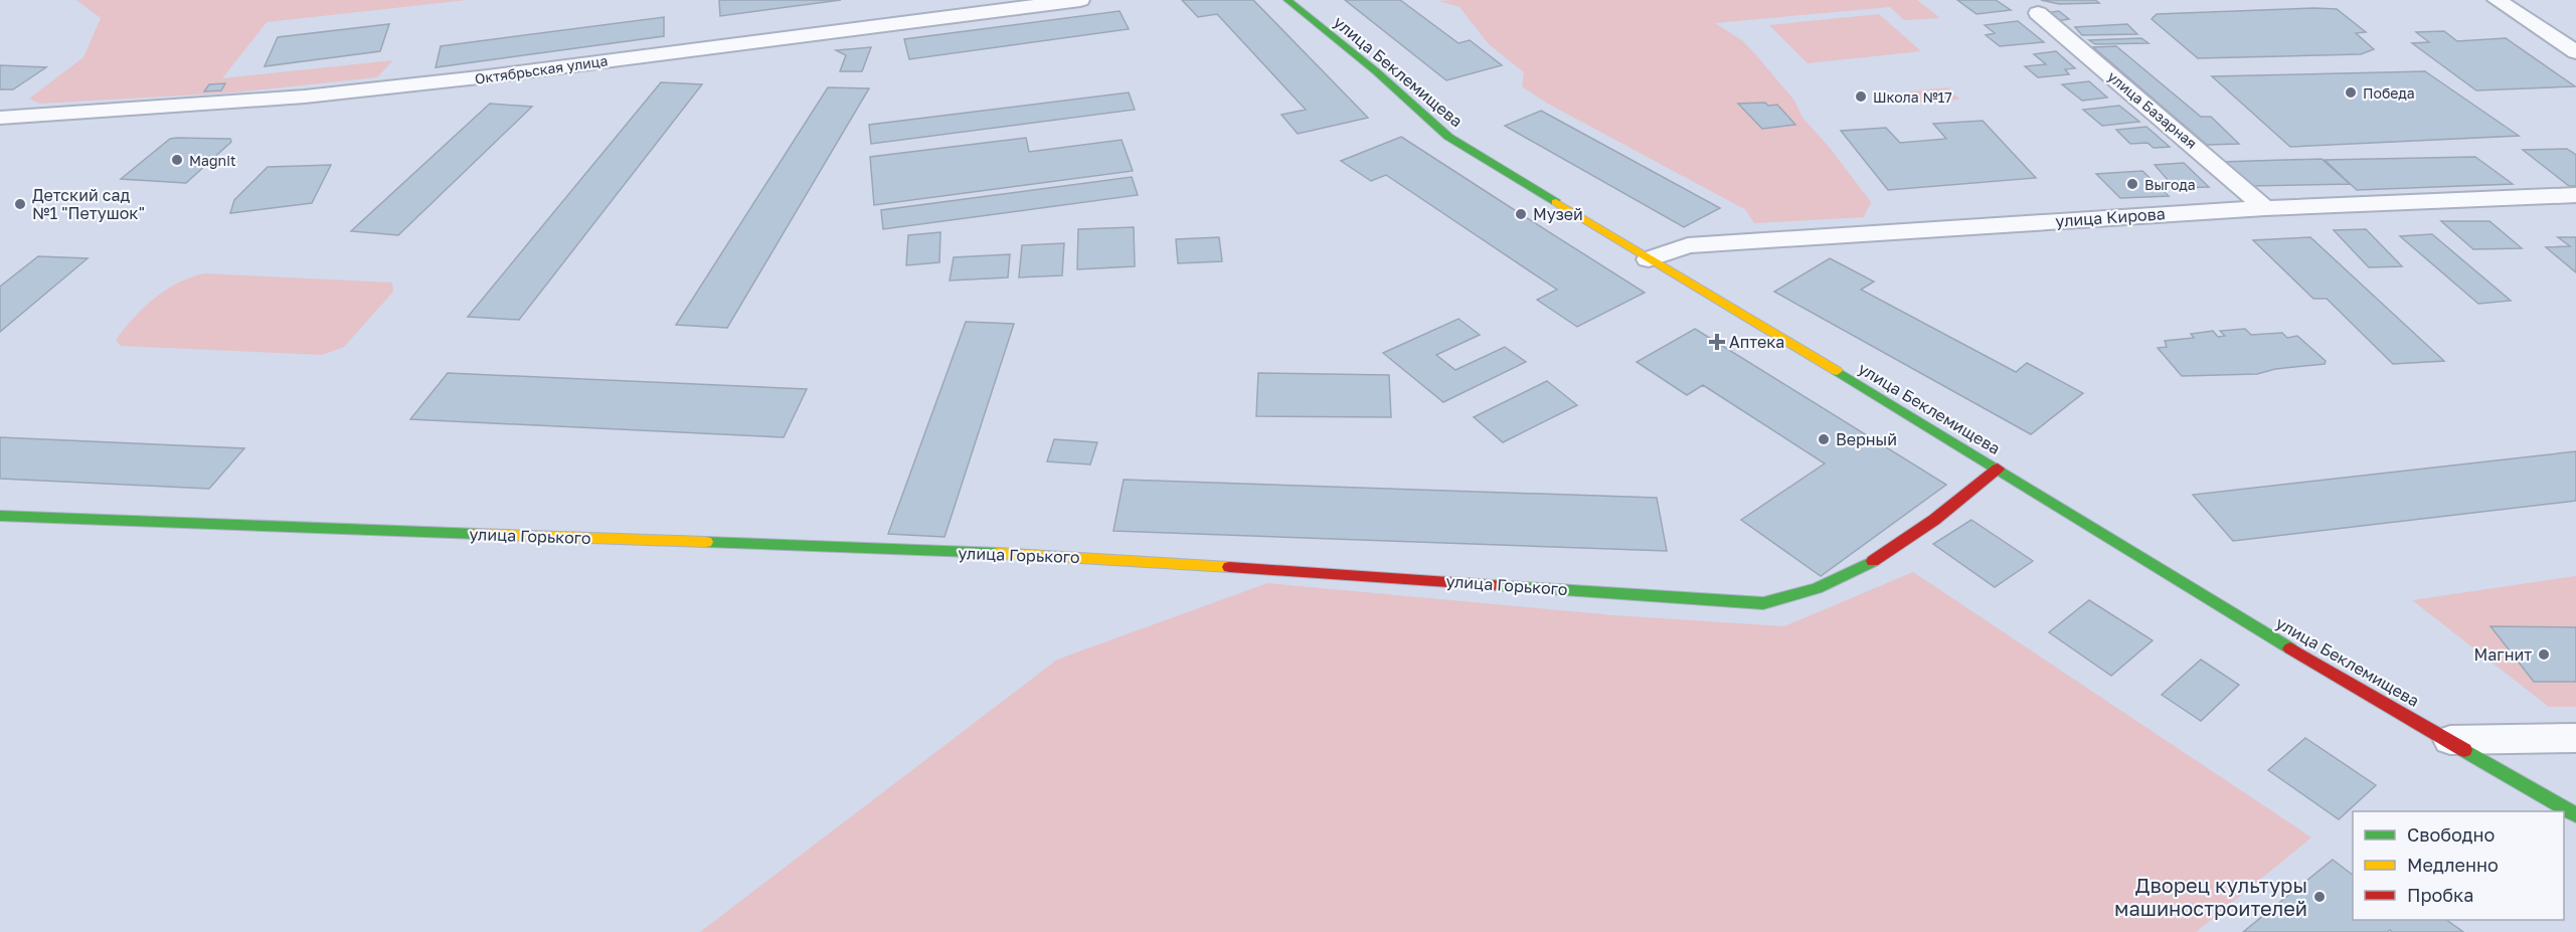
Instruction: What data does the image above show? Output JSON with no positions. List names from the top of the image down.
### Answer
{
  "streets": {
    "street": [
      "Октябрьская улица",
      "улица Беклемищева",
      "улица Базарная",
      "улица Кирова",
      "улица Горького"
    ]
  },
  "crossings": [
    ["улица Беклемищева", "улица Кирова"],
    ["улица Беклемищева", "улица Горького"],
    ["улица Базарная", "улица Кирова"]
  ],
  "places": {
    "other": [
      "Победа",
      "Школа №17",
      "Magnit",
      "Выгода",
      "Детский сад №1 \"Петушок\"",
      "Музей",
      "Верный",
      "Магнит",
      "Дворец культуры машиностроителей"
    ],
    "health": ["Аптека"]
  },
  "legend": ["Свободно", "Медленно", "Пробка"]
}
